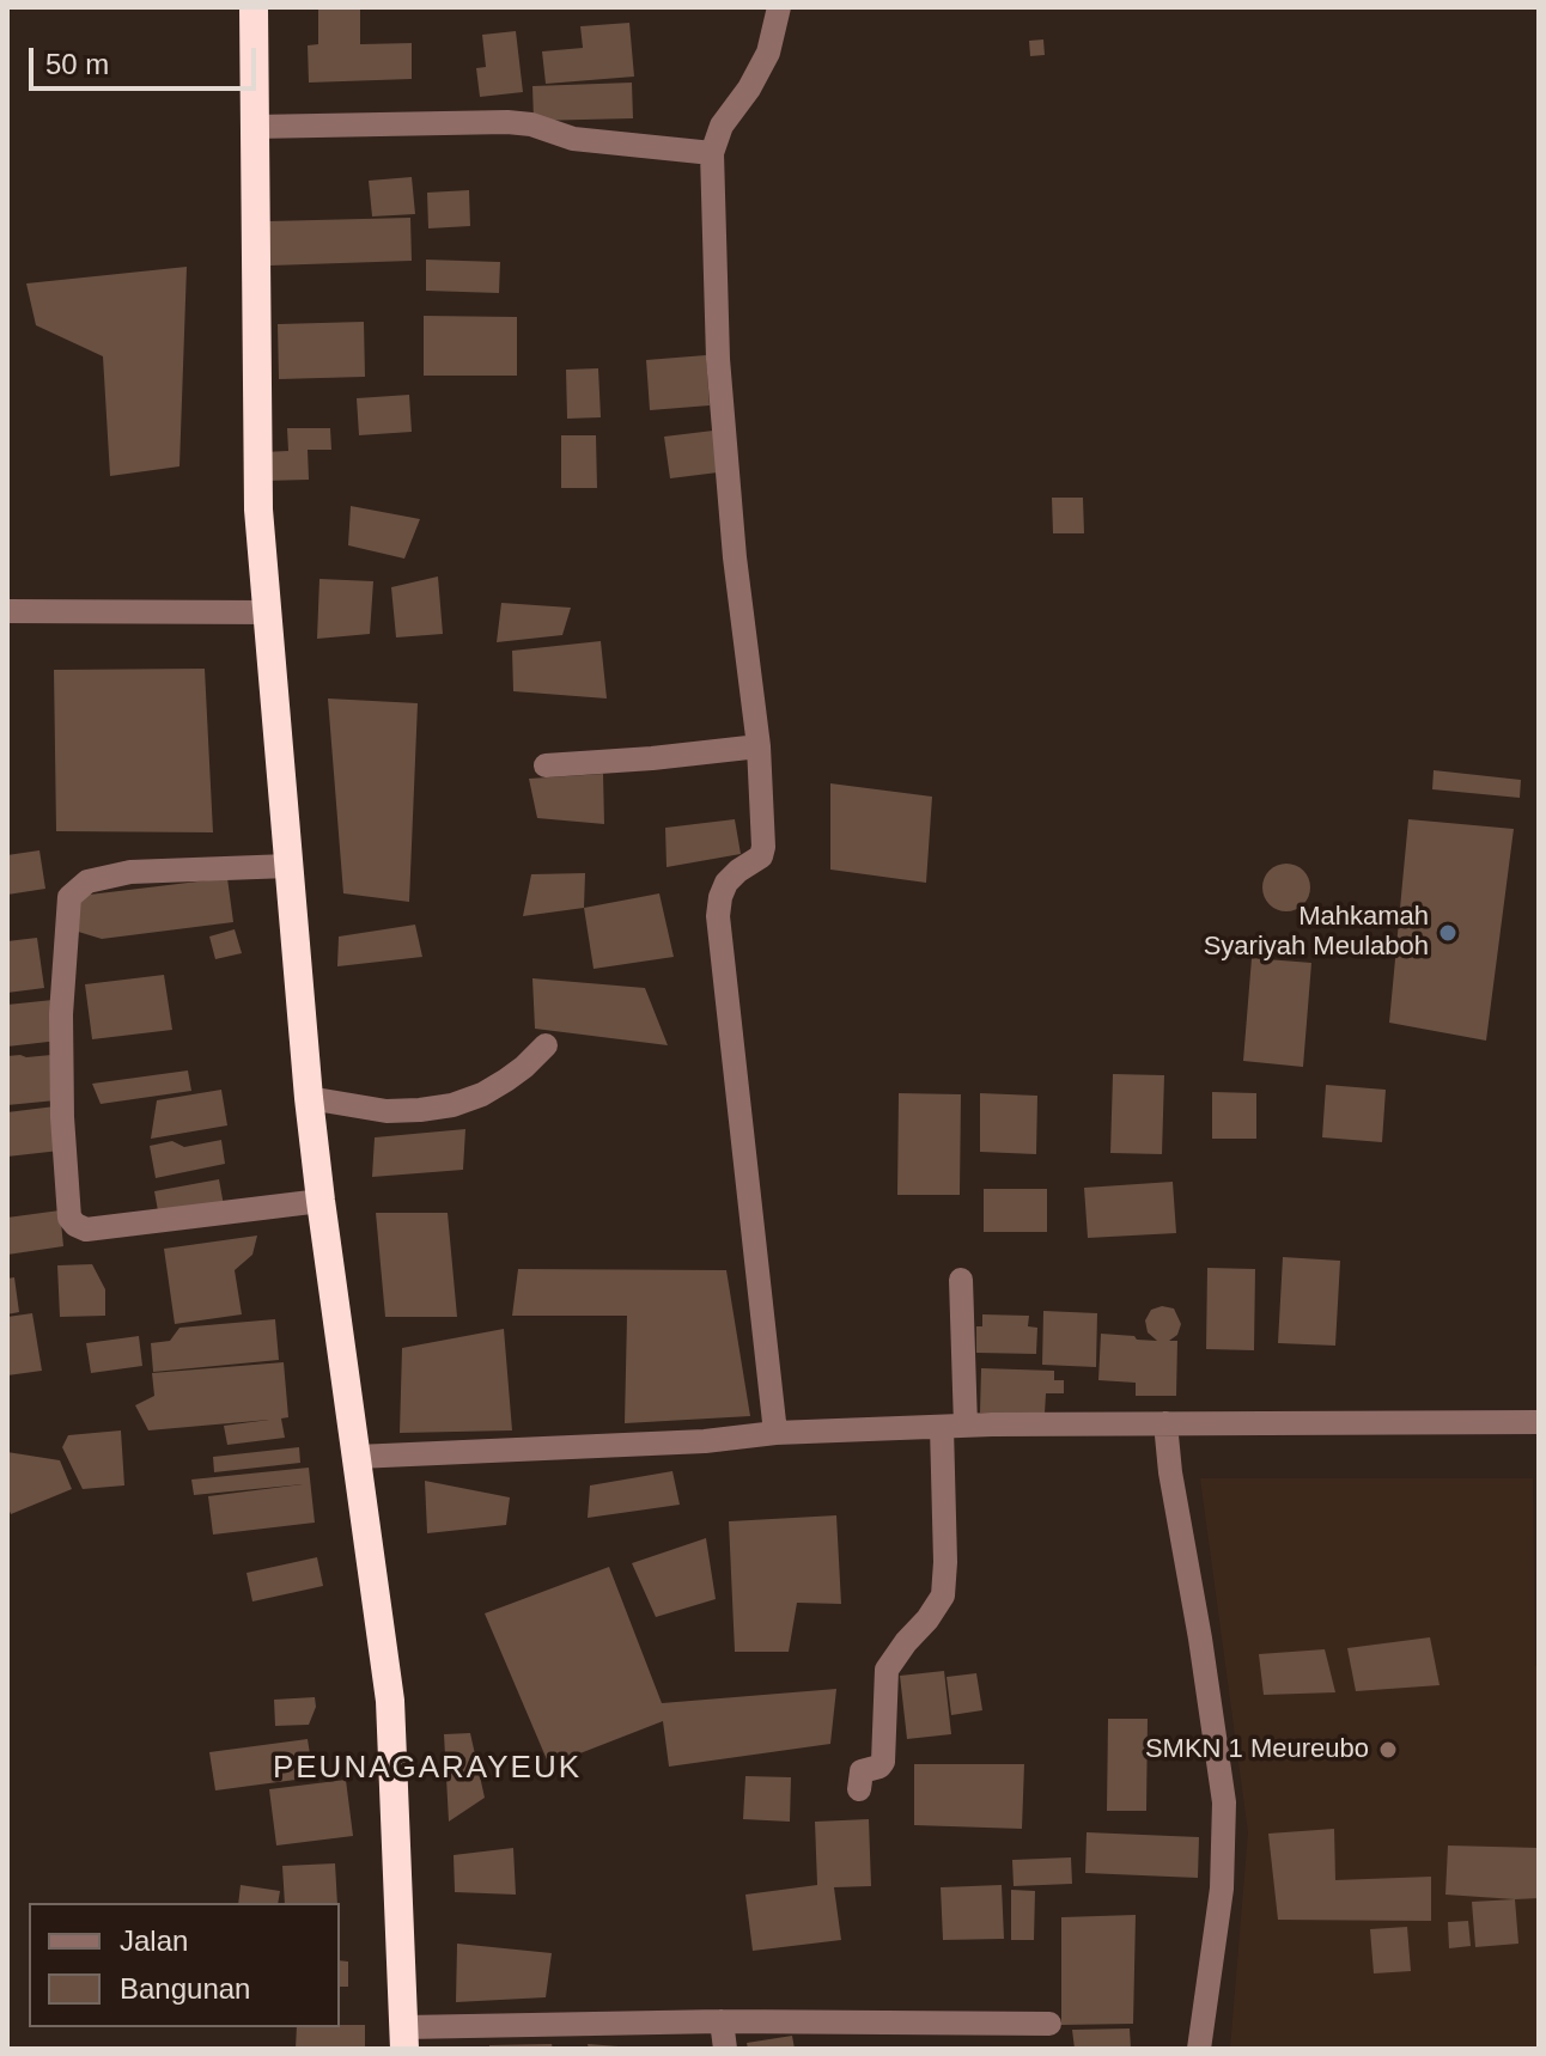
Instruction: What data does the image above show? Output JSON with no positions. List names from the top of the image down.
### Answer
{
  "districts": ["PEUNAGARAYEUK"],
  "places": ["Mahkamah Syariyah Meulaboh", "SMKN 1 Meureubo"],
  "legend": ["Jalan", "Bangunan"],
  "scale_bar": "50 m"
}
